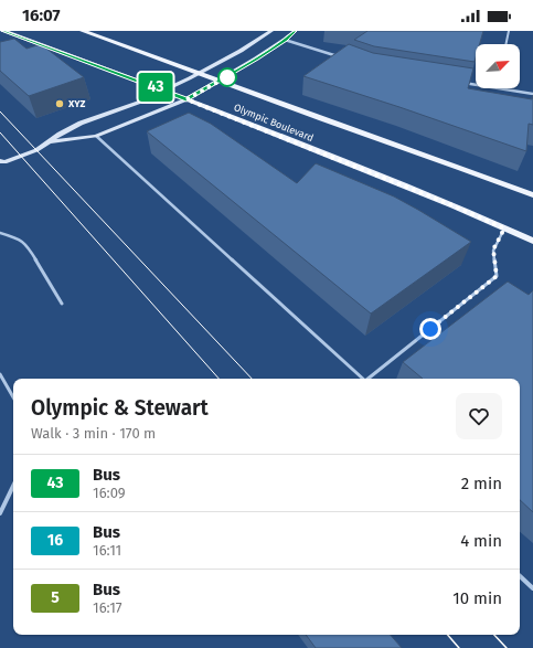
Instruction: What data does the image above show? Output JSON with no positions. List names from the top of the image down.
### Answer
{
  "streets": {
    "main road": ["Olympic Boulevard"]
  },
  "places": ["XYZ"],
  "lines": ["bus line 43"],
  "north": "top right",
  "page": {
    "status": "16:07",
    "on_map": "43",
    "heading": ["Olympic & Stewart", "Walk · 3 min · 170 m"],
    "list": [
      {
        "mark": "43",
        "name": "Bus",
        "note": "16:09",
        "value": "2 min"
      },
      {
        "mark": "16",
        "name": "Bus",
        "note": "16:11",
        "value": "4 min"
      },
      {
        "mark": "5",
        "name": "Bus",
        "note": "16:17",
        "value": "10 min"
      }
    ]
  }
}
